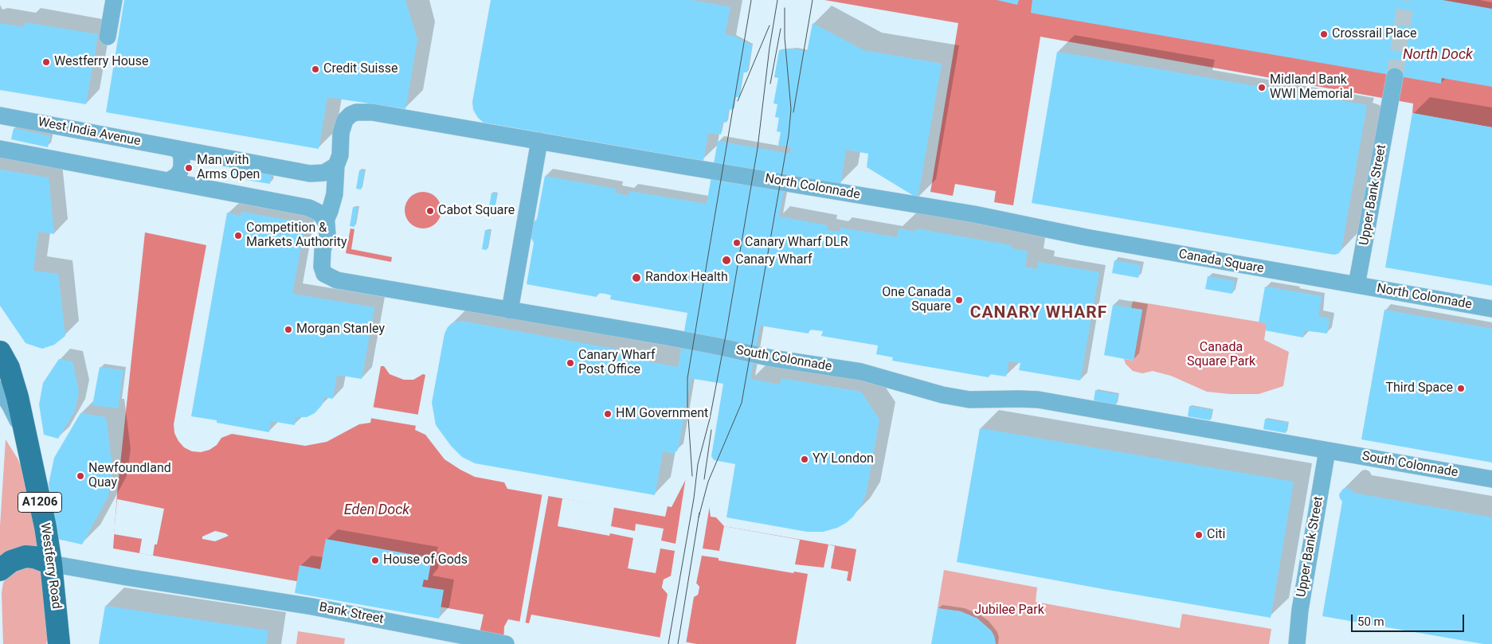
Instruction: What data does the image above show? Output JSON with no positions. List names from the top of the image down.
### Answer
{
  "streets": {
    "main road": ["A1206", "Westferry Road"],
    "street": [
      "West India Avenue",
      "North Colonnade",
      "Upper Bank Street",
      "Canada Square",
      "South Colonnade",
      "Bank Street"
    ]
  },
  "crossings": [
    ["North Colonnade", "Upper Bank Street"],
    ["North Colonnade", "Canada Square"],
    ["Upper Bank Street", "Canada Square"],
    ["Upper Bank Street", "South Colonnade"],
    ["Westferry Road", "Bank Street"]
  ],
  "districts": ["CANARY WHARF"],
  "water": ["North Dock", "Eden Dock"],
  "parks": ["Canada Square Park", "Jubilee Park"],
  "places": [
    "Crossrail Place",
    "Westferry House",
    "Credit Suisse",
    "Midland Bank WWI Memorial",
    "Man with Arms Open",
    "Cabot Square",
    "Competition & Markets Authority",
    "Canary Wharf DLR",
    "Canary Wharf",
    "Randox Health",
    "One Canada Square",
    "Morgan Stanley",
    "Canary Wharf Post Office",
    "Third Space",
    "HM Government",
    "YY London",
    "Newfoundland Quay",
    "Citi",
    "House of Gods"
  ],
  "scale_bar": "50 m"
}
